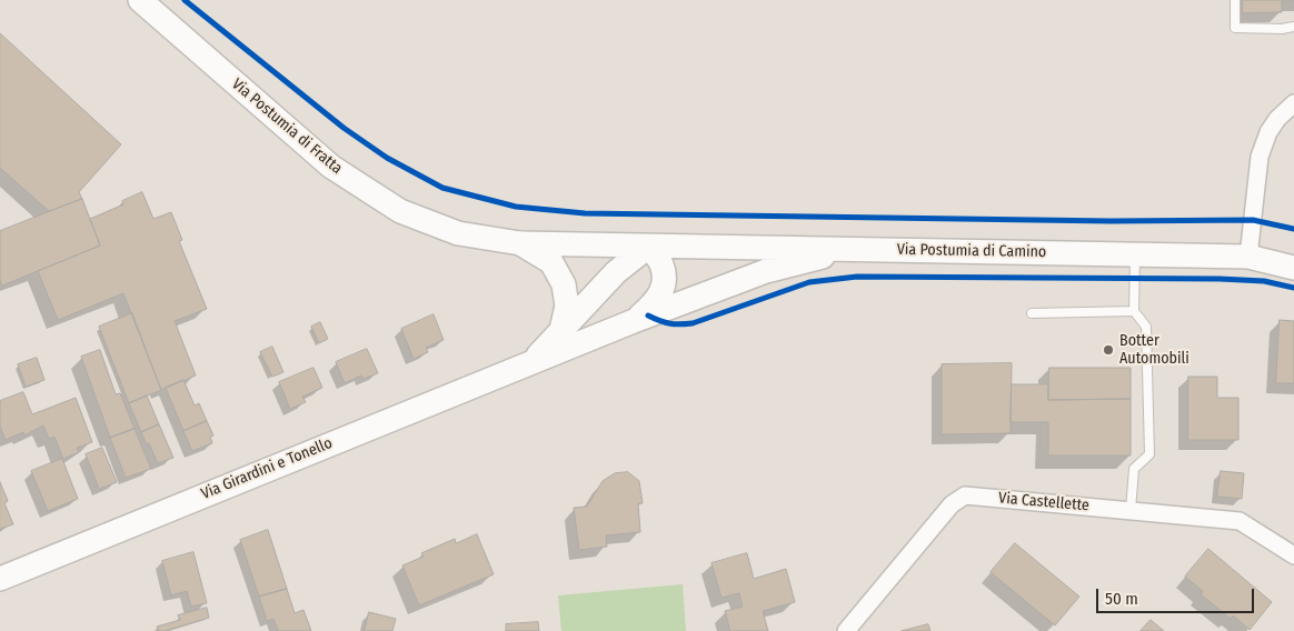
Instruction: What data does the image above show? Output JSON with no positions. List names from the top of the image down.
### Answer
{
  "streets": {
    "main road": ["Via Postumia di Fratta", "Via Postumia di Camino", "Via Girardini e Tonello"],
    "street": ["Via Castellette"]
  },
  "crossings": [
    ["Via Postumia di Fratta", "Via Postumia di Camino"],
    ["Via Postumia di Fratta", "Via Girardini e Tonello"],
    ["Via Postumia di Camino", "Via Girardini e Tonello"]
  ],
  "places": ["Botter Automobili"],
  "scale_bar": "50 m"
}
